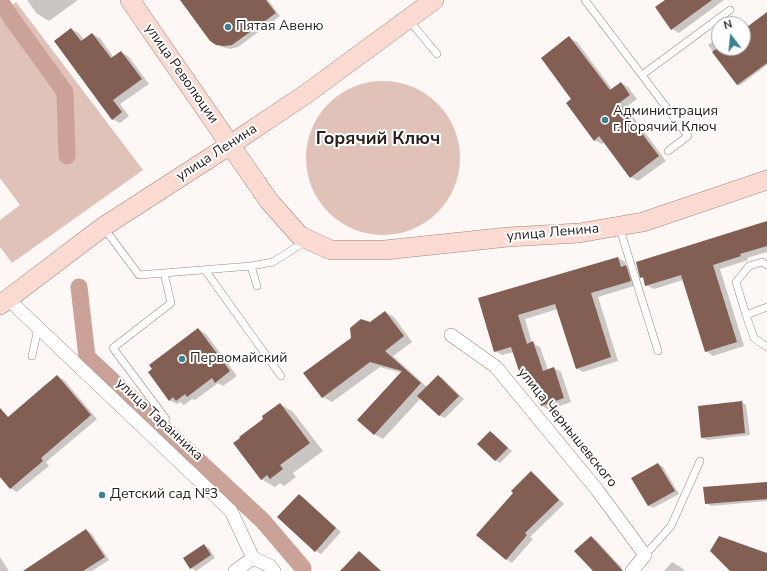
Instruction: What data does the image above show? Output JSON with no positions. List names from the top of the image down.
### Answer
{
  "streets": {
    "street": [
      "улица Революции",
      "улица Ленина",
      "улица Таранника",
      "улица Чернышевского"
    ]
  },
  "crossings": [
    ["улица Революции", "улица Ленина"],
    ["улица Ленина", "улица Таранника"]
  ],
  "districts": ["Горячий Ключ"],
  "places": [
    "Пятая Авеню",
    "Администрация г. Горячий Ключ",
    "Первомайский",
    "Детский сад №3"
  ],
  "north": "top"
}
